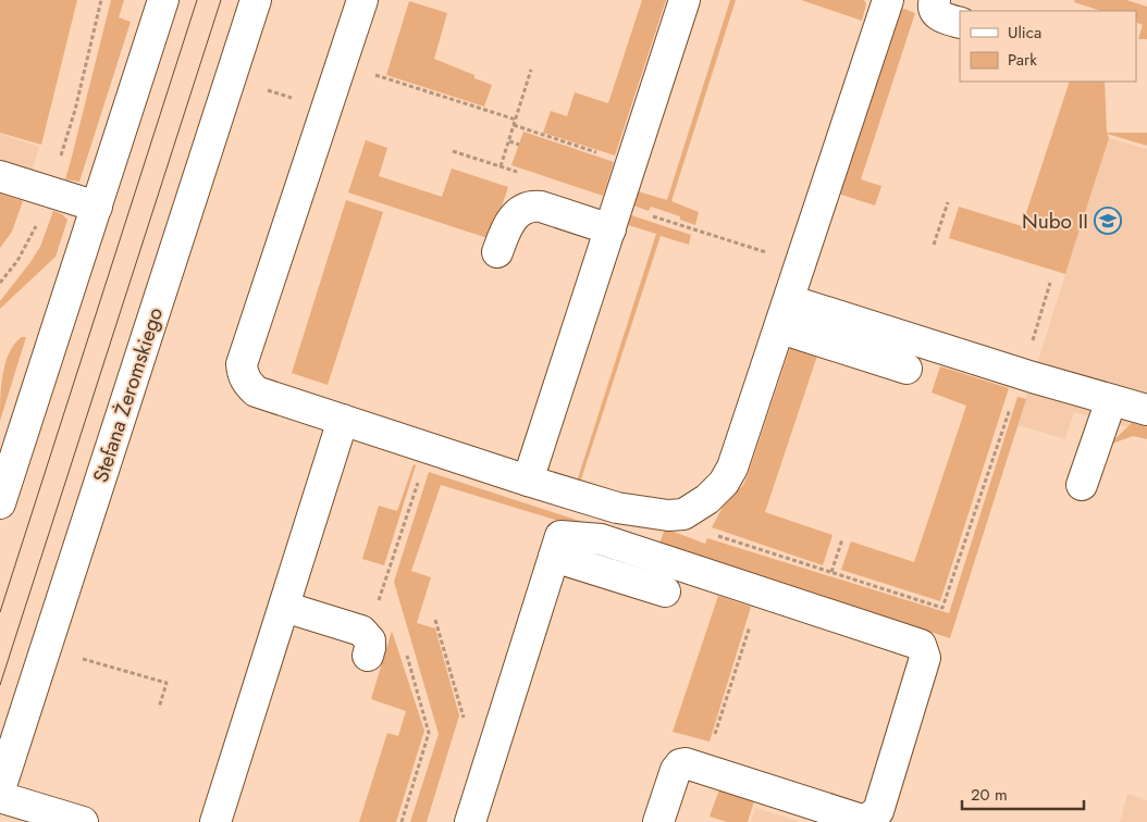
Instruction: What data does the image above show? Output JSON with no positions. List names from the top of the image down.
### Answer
{
  "streets": {
    "main road": ["Stefana Żeromskiego"]
  },
  "places": {
    "school or university": ["Nubo II"]
  },
  "legend": ["Ulica", "Park"],
  "scale_bar": "20 m"
}
